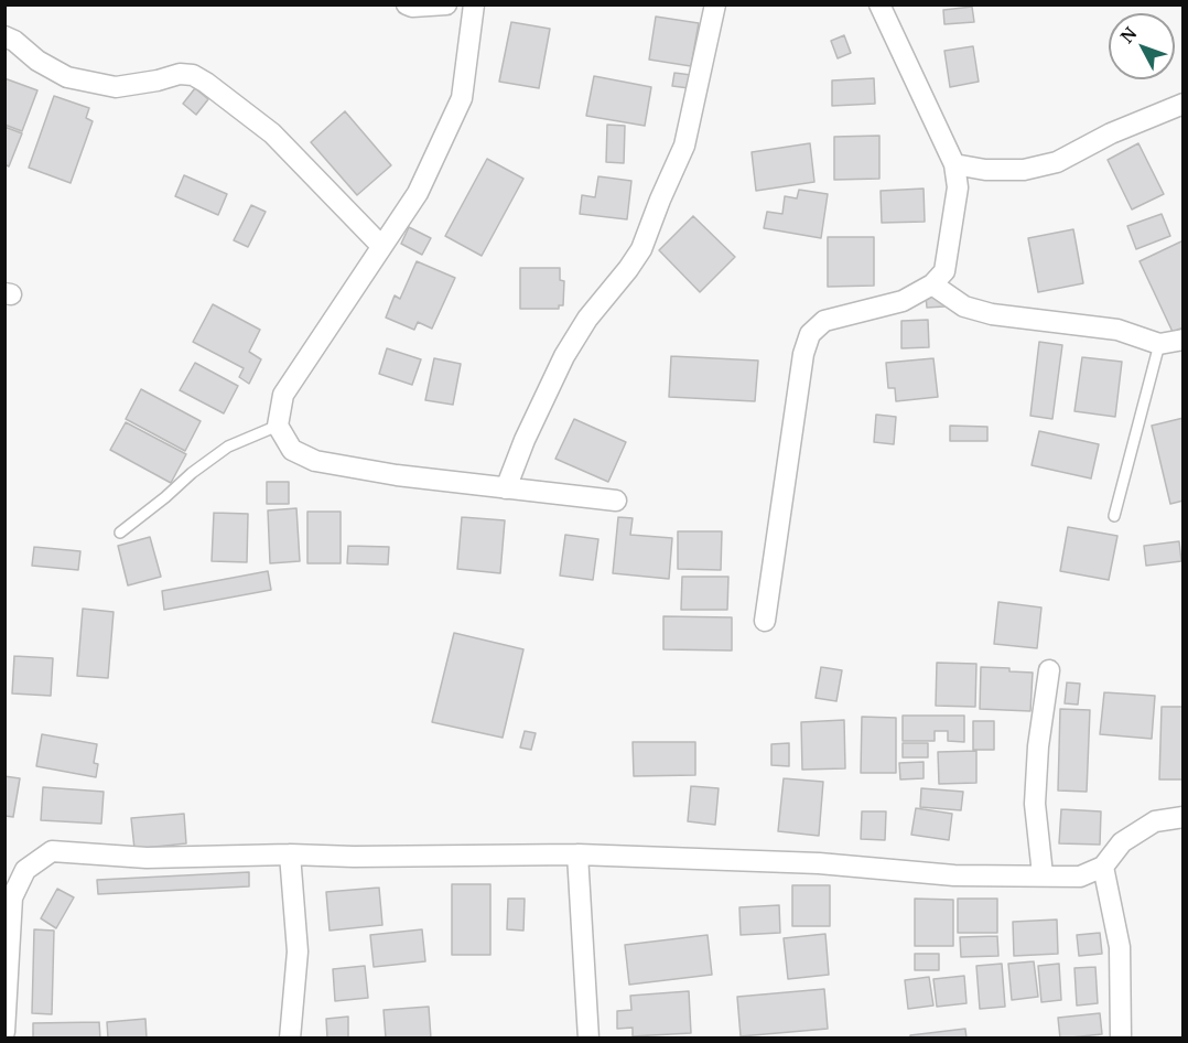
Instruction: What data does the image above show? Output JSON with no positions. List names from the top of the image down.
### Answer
{
  "north": "top left"
}
